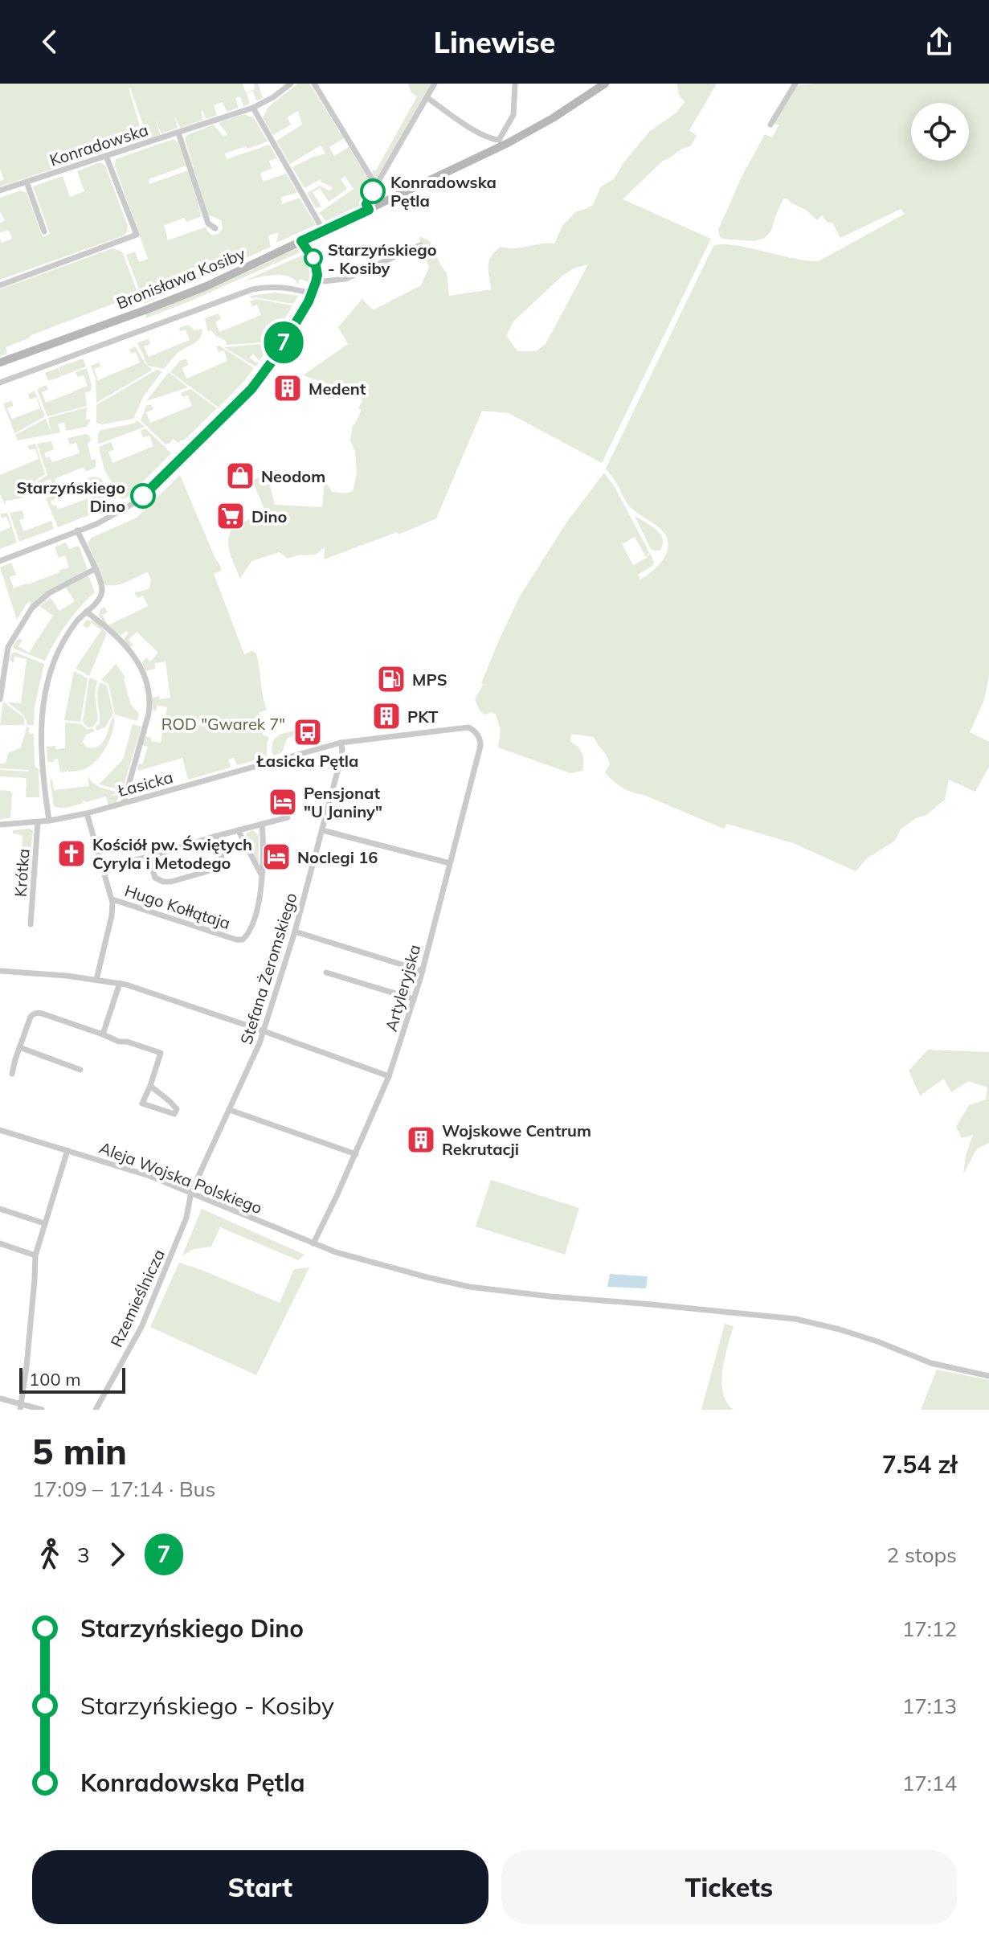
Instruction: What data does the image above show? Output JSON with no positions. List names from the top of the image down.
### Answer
{
  "streets": {
    "street": [
      "Konradowska",
      "Bronisława Kosiby",
      "Łasicka",
      "Krótka",
      "Hugo Kołłątaja",
      "Stefana Żeromskiego",
      "Artyleryjska",
      "Aleja Wojska Polskiego",
      "Rzemieślnicza"
    ]
  },
  "crossings": [
    ["Łasicka", "Krótka"],
    ["Łasicka", "Stefana Żeromskiego"],
    ["Łasicka", "Artyleryjska"],
    ["Stefana Żeromskiego", "Artyleryjska"],
    ["Stefana Żeromskiego", "Aleja Wojska Polskiego"],
    ["Stefana Żeromskiego", "Rzemieślnicza"],
    ["Artyleryjska", "Aleja Wojska Polskiego"],
    ["Aleja Wojska Polskiego", "Rzemieślnicza"]
  ],
  "parks": ["ROD \"Gwarek 7\""],
  "places": {
    "other": ["Konradowska Pętla", "Starzyńskiego - Kosiby", "Starzyńskiego Dino"],
    "building": ["Medent", "PKT", "Wojskowe Centrum Rekrutacji"],
    "shop": ["Neodom"],
    "supermarket": ["Dino"],
    "fuel station": ["MPS"],
    "bus stop": ["Łasicka Pętla"],
    "hotel": ["Pensjonat \"U Janiny\"", "Noclegi 16"],
    "church": ["Kościół pw. Świętych Cyryla i Metodego"]
  },
  "lines": ["bus line 7"],
  "scale_bar": "100 m",
  "page": {
    "header": "Linewise",
    "on_map": "7",
    "scale": "100 m",
    "heading": ["5 min", "17:09 – 17:14 · Bus", "7.54 zł"],
    "legs": ["3", "7", "2 stops"],
    "list": [
      {
        "name": "Starzyńskiego Dino",
        "value": "17:12"
      },
      {
        "name": "Starzyńskiego - Kosiby",
        "value": "17:13"
      },
      {
        "name": "Konradowska Pętla",
        "value": "17:14"
      }
    ],
    "buttons": ["Start", "Tickets"]
  }
}
